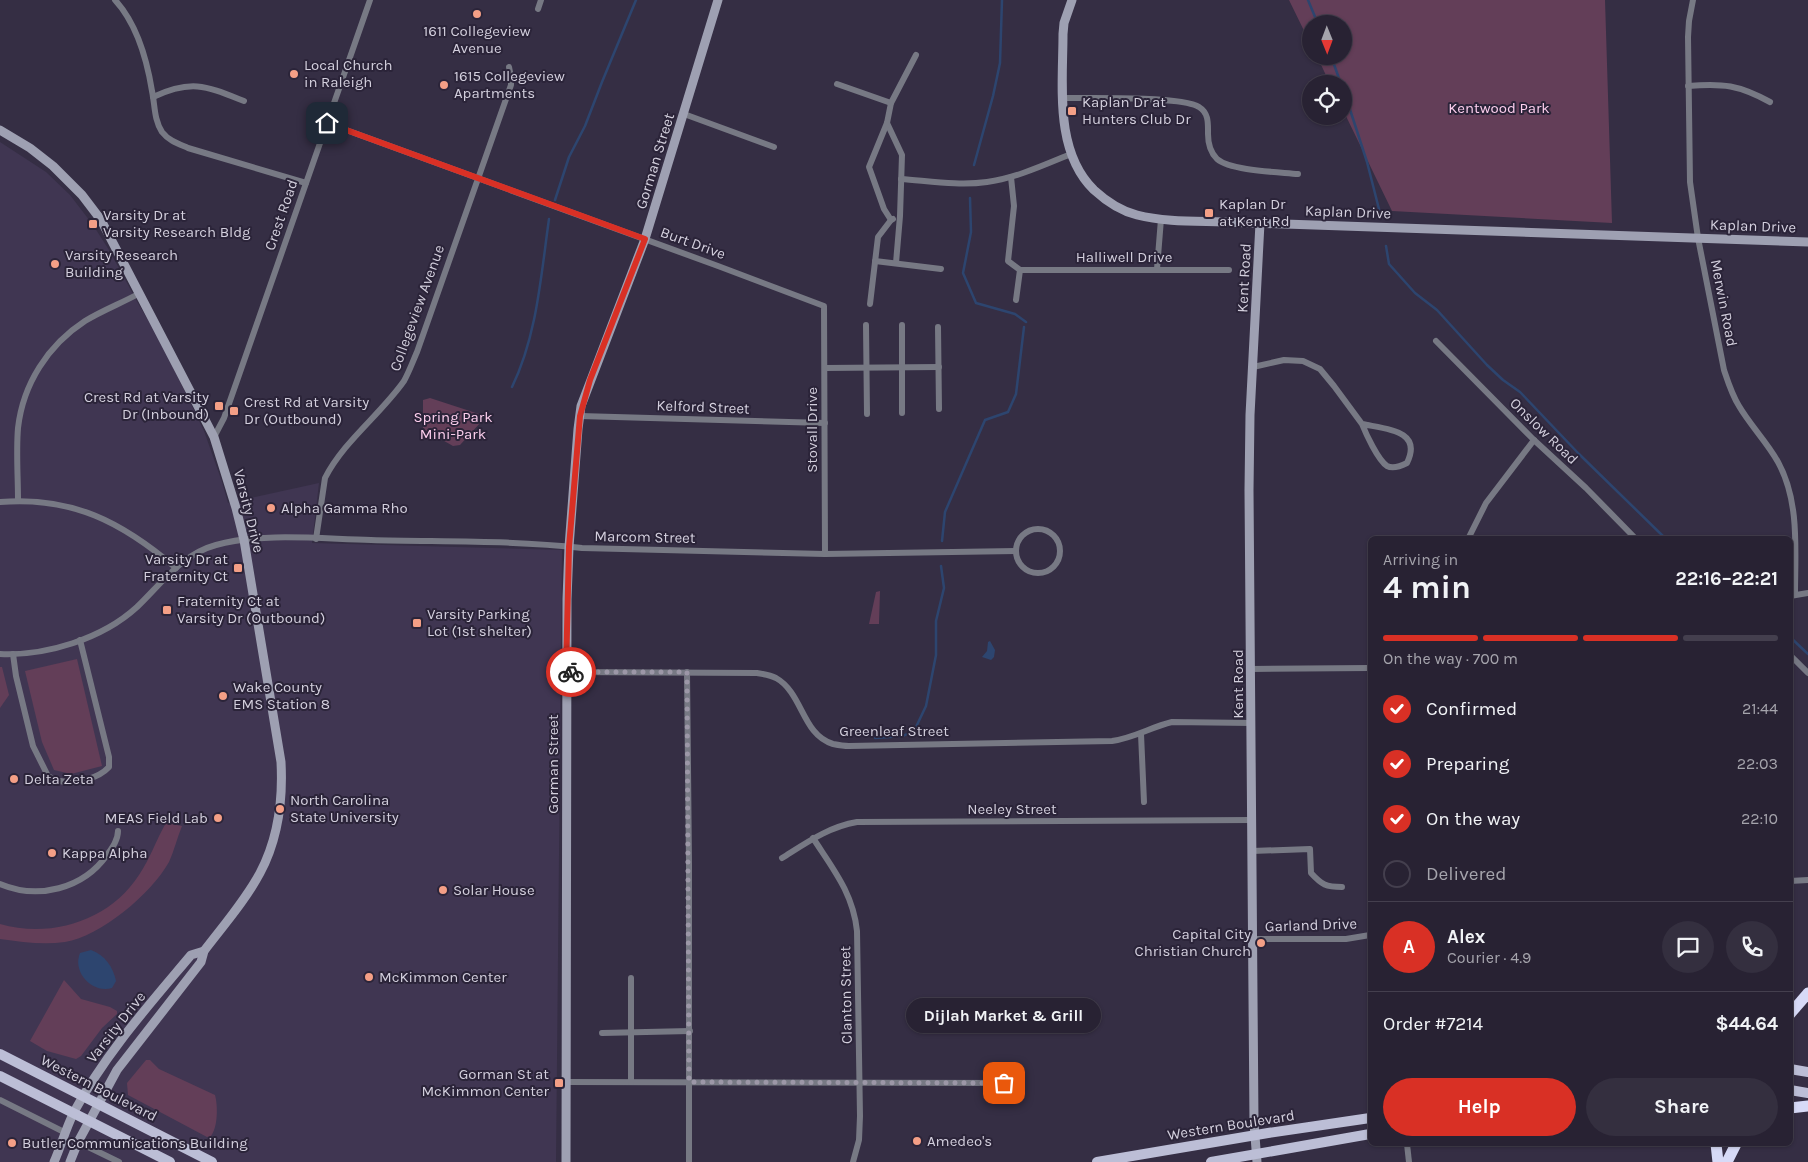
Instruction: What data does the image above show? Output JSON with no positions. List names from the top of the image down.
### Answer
{
  "streets": {
    "main road": ["Western Boulevard"],
    "street": [
      "Gorman Street",
      "Kaplan Drive",
      "Crest Road",
      "Burt Drive",
      "Halliwell Drive",
      "Kent Road",
      "Merwin Road",
      "Collegeview Avenue",
      "Kelford Street",
      "Stovall Drive",
      "Onslow Road",
      "Varsity Drive",
      "Marcom Street",
      "Greenleaf Street",
      "Neeley Street",
      "Garland Drive",
      "Clanton Street"
    ]
  },
  "crossings": [
    ["Gorman Street", "Burt Drive"],
    ["Gorman Street", "Kelford Street"],
    ["Gorman Street", "Marcom Street"],
    ["Gorman Street", "Greenleaf Street"],
    ["Kaplan Drive", "Kent Road"],
    ["Kaplan Drive", "Merwin Road"],
    ["Crest Road", "Burt Drive"],
    ["Crest Road", "Varsity Drive"],
    ["Burt Drive", "Collegeview Avenue"],
    ["Burt Drive", "Stovall Drive"],
    ["Kent Road", "Greenleaf Street"],
    ["Kent Road", "Neeley Street"],
    ["Kent Road", "Garland Drive"],
    ["Kent Road", "Western Boulevard"],
    ["Collegeview Avenue", "Marcom Street"],
    ["Kelford Street", "Stovall Drive"],
    ["Stovall Drive", "Marcom Street"],
    ["Varsity Drive", "Marcom Street"],
    ["Varsity Drive", "Western Boulevard"],
    ["Neeley Street", "Clanton Street"]
  ],
  "parks": ["Kentwood Park", "Spring Park Mini-Park"],
  "places": {
    "other": [
      "1611 Collegeview Avenue",
      "Local Church in Raleigh",
      "1615 Collegeview Apartments",
      "Varsity Research Building",
      "Alpha Gamma Rho",
      "Wake County EMS Station 8",
      "Delta Zeta",
      "North Carolina State University",
      "MEAS Field Lab",
      "Kappa Alpha",
      "Solar House",
      "Capital City Christian Church",
      "McKimmon Center",
      "Dijlah Market & Grill",
      "Amedeo's",
      "Butler Communications Building"
    ],
    "transit": [
      "Kaplan Dr at Hunters Club Dr",
      "Kaplan Dr at Kent Rd",
      "Varsity Dr at Varsity Research Bldg",
      "Crest Rd at Varsity Dr (Inbound)",
      "Crest Rd at Varsity Dr (Outbound)",
      "Varsity Dr at Fraternity Ct",
      "Fraternity Ct at Varsity Dr (Outbound)",
      "Varsity Parking Lot (1st shelter)",
      "Gorman St at McKimmon Center"
    ]
  },
  "north": "bottom",
  "page": {
    "heading": ["4 min", "Arriving in", "22:16–22:21"],
    "panel": [
      "Alex",
      "Courier · 4.9",
      "Order #7214",
      "$44.64"
    ],
    "bar": "On the way · 700 m",
    "list": [
      ["Confirmed", "21:44"],
      ["Preparing", "22:03"],
      ["On the way", "22:10"],
      "Delivered"
    ],
    "round": "A",
    "bubble": "Dijlah Market & Grill",
    "buttons": ["Help", "Share"]
  }
}
